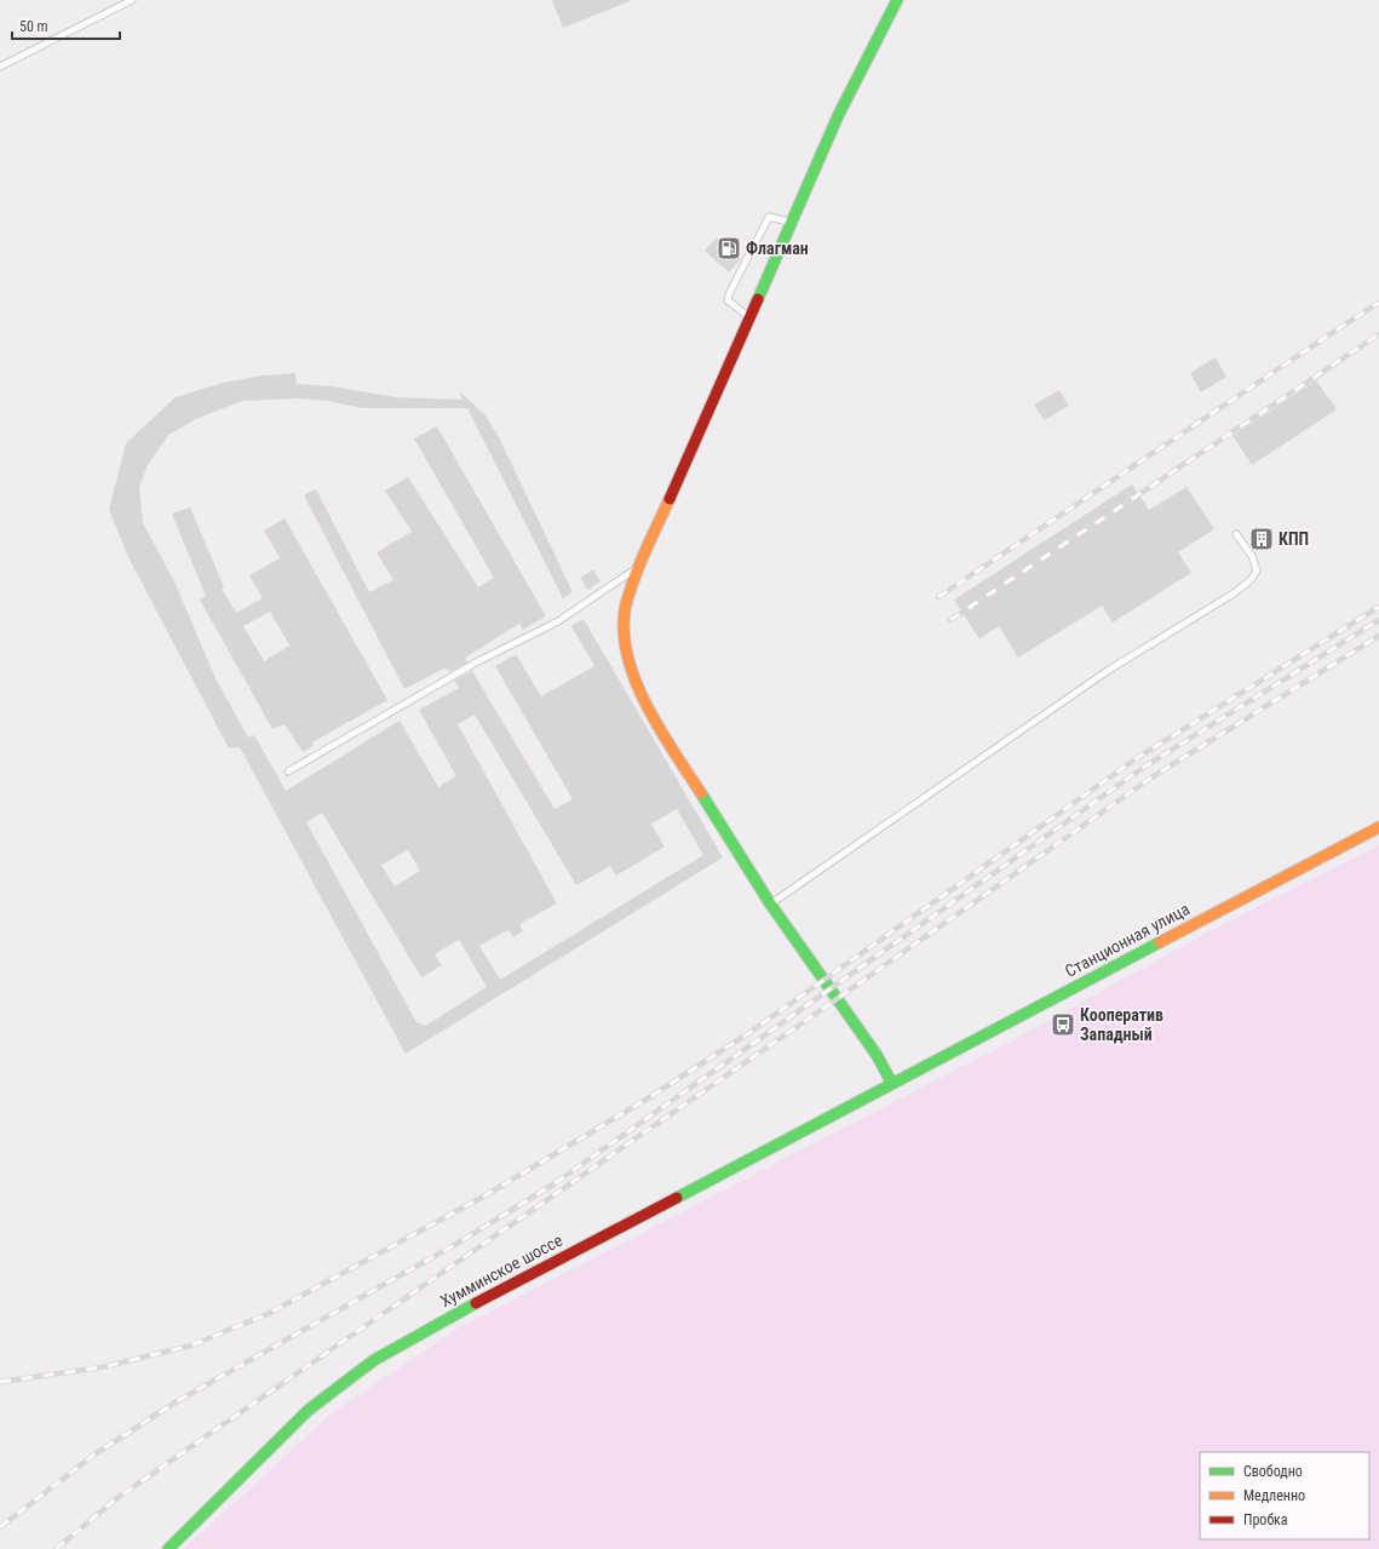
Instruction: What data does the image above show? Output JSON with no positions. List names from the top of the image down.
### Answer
{
  "streets": {
    "main road": ["Станционная улица", "Хумминское шоссе"]
  },
  "crossings": [
    ["Станционная улица", "Хумминское шоссе"]
  ],
  "places": {
    "fuel station": ["Флагман"],
    "building": ["КПП"],
    "bus stop": ["Кооператив Западный"]
  },
  "legend": ["Свободно", "Медленно", "Пробка"],
  "scale_bar": "50 m"
}
